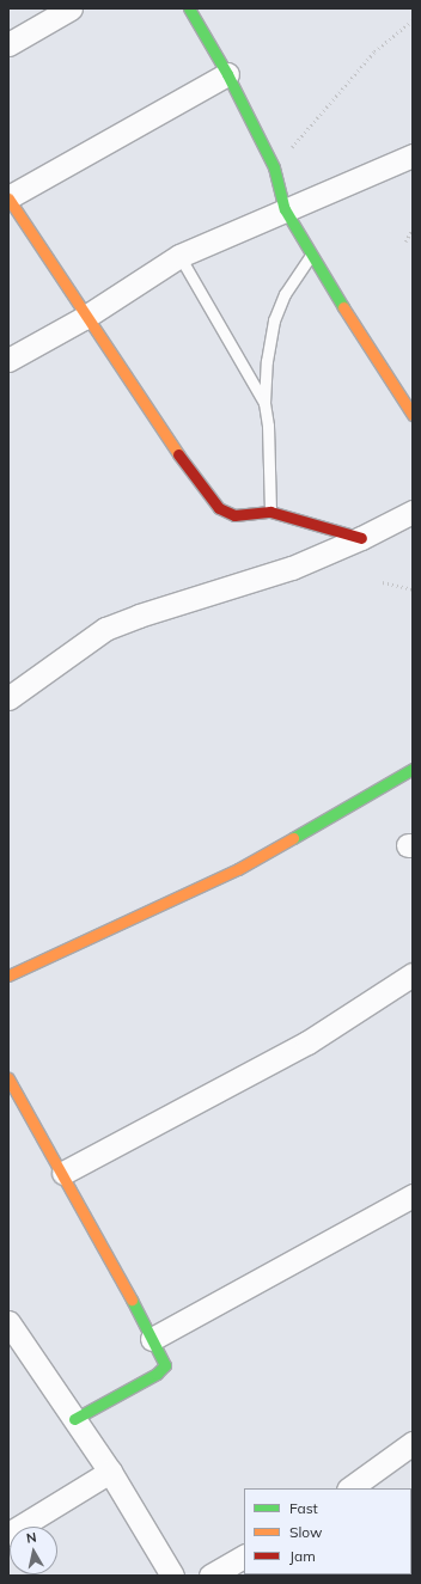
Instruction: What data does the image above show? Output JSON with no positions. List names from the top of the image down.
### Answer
{
  "legend": ["Fast", "Slow", "Jam"],
  "north": "top"
}
